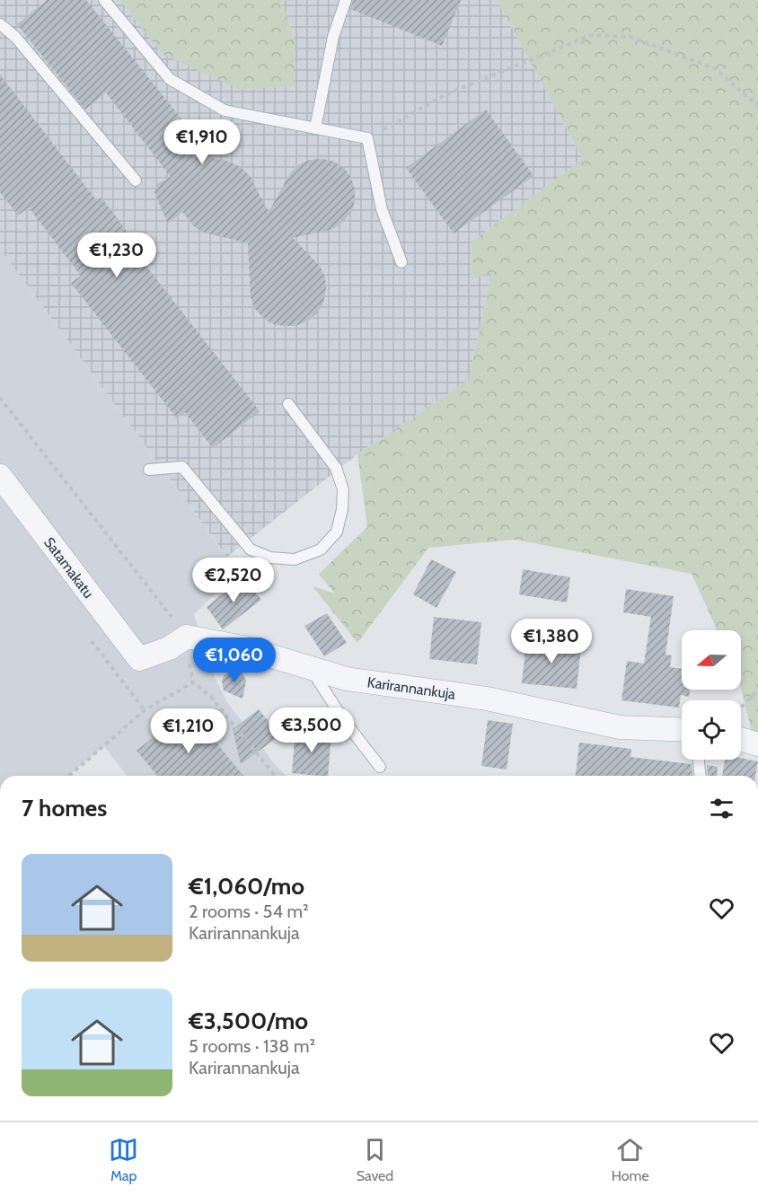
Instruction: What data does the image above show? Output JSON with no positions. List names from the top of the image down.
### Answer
{
  "streets": {
    "street": ["Satamakatu", "Karirannankuja"]
  },
  "crossings": [
    ["Satamakatu", "Karirannankuja"]
  ],
  "north": "left",
  "page": {
    "price": [
      "€1,910",
      "€1,230",
      "€2,520",
      "€1,380",
      "€1,060",
      "€3,500",
      "€1,210"
    ],
    "heading": "7 homes",
    "list": [
      {
        "name": "€1,060/mo",
        "note": "2 rooms · 54 m² · Karirannankuja"
      },
      {
        "name": "€3,500/mo",
        "note": "5 rooms · 138 m² · Karirannankuja"
      }
    ],
    "tabs": ["Map", "Saved", "Home"]
  }
}
